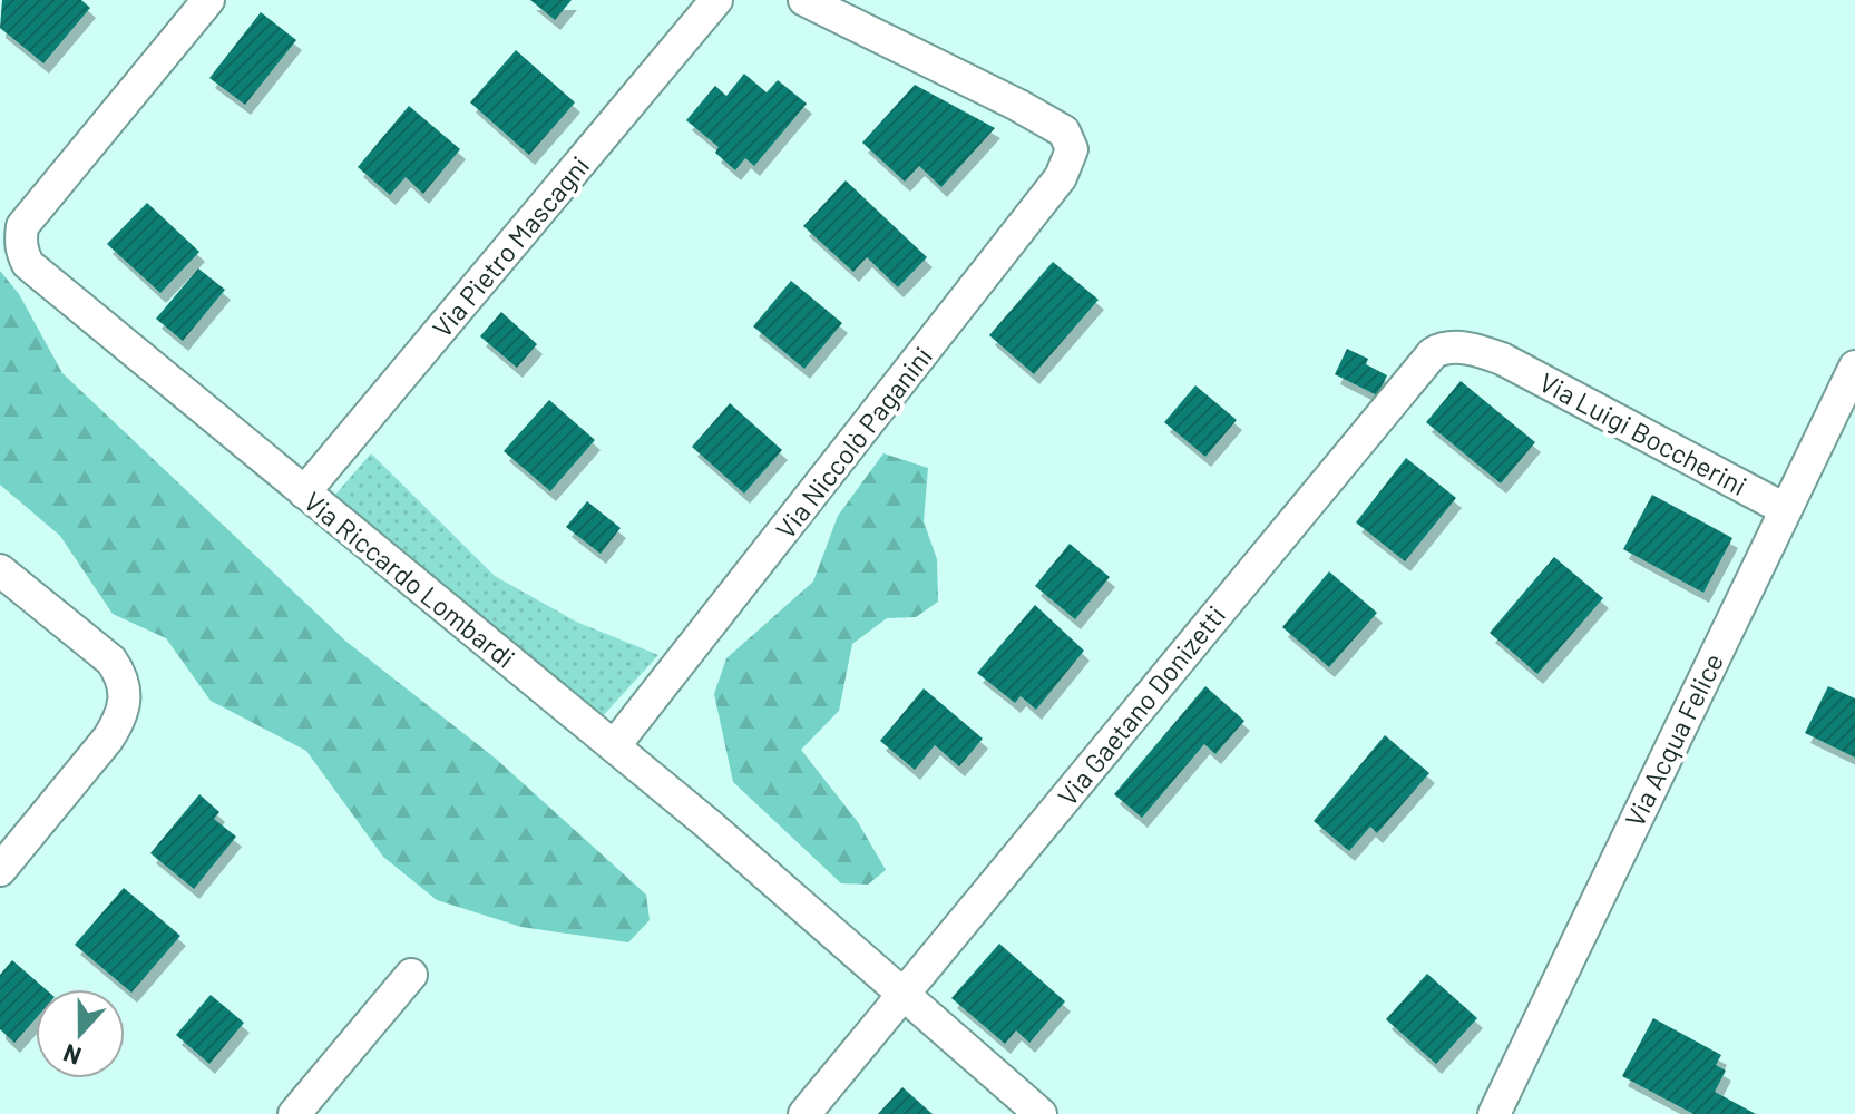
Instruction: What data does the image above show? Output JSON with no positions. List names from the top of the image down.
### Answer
{
  "streets": {
    "street": [
      "Via Pietro Mascagni",
      "Via Luigi Boccherini",
      "Via Niccolò Paganini",
      "Via Riccardo Lombardi",
      "Via Gaetano Donizetti",
      "Via Acqua Felice"
    ]
  },
  "crossings": [
    ["Via Pietro Mascagni", "Via Riccardo Lombardi"],
    ["Via Luigi Boccherini", "Via Gaetano Donizetti"],
    ["Via Luigi Boccherini", "Via Acqua Felice"],
    ["Via Niccolò Paganini", "Via Riccardo Lombardi"],
    ["Via Riccardo Lombardi", "Via Gaetano Donizetti"]
  ],
  "north": "bottom"
}
